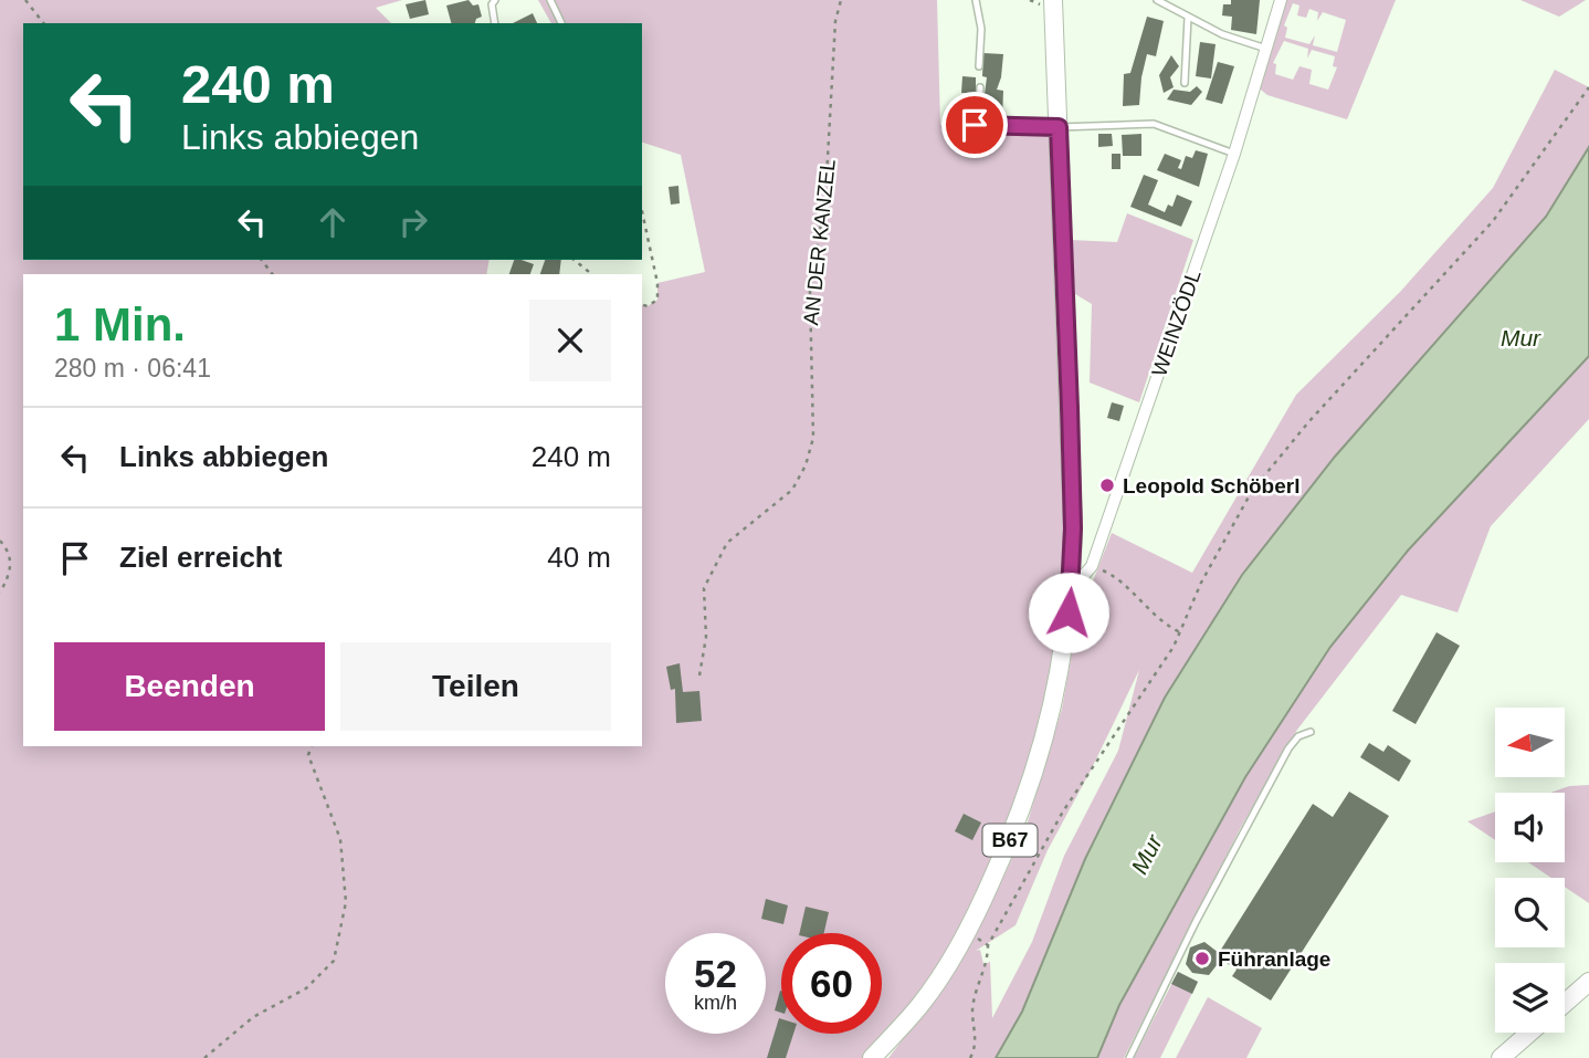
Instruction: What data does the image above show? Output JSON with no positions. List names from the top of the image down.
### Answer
{
  "streets": {
    "main road": ["B67"],
    "street": ["WEINZÖDL"],
    "path": ["AN DER KANZEL"]
  },
  "crossings": [
    ["WEINZÖDL", "B67"]
  ],
  "water": ["Mur"],
  "places": ["Leopold Schöberl", "Führanlage"],
  "north": "left",
  "page": {
    "turn": ["240 m", "Links abbiegen"],
    "heading": ["1 Min.", "280 m · 06:41"],
    "list": [
      {
        "name": "Links abbiegen",
        "value": "240 m"
      },
      {
        "name": "Ziel erreicht",
        "value": "40 m"
      }
    ],
    "buttons": ["Beenden", "Teilen"],
    "speed": "52 km/h",
    "limit": "60"
  }
}
